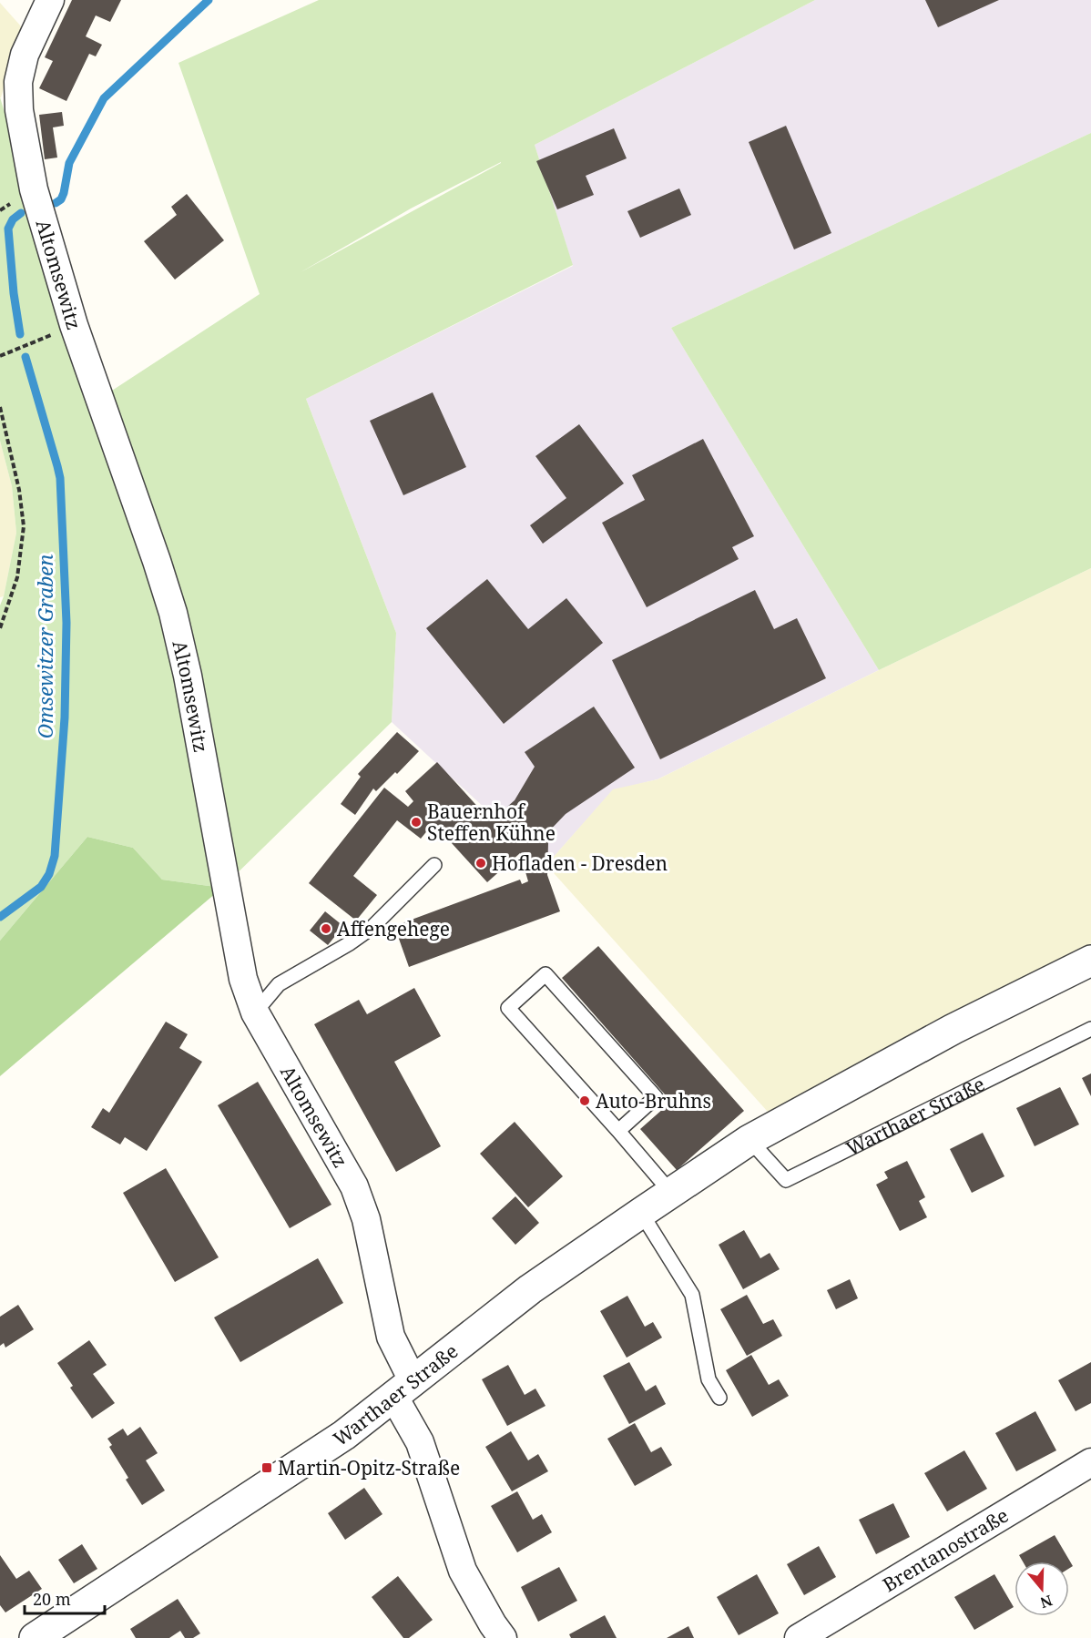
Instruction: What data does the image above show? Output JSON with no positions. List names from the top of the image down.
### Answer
{
  "streets": {
    "street": ["Altomsewitz", "Warthaer Straße", "Brentanostraße"]
  },
  "crossings": [
    ["Altomsewitz", "Warthaer Straße"]
  ],
  "water": ["Omsewitzer Graben"],
  "places": {
    "other": [
      "Bauernhof Steffen Kühne",
      "Hofladen - Dresden",
      "Affengehege",
      "Auto-Bruhns"
    ],
    "transit": ["Martin-Opitz-Straße"]
  },
  "scale_bar": "20 m",
  "north": "bottom"
}
